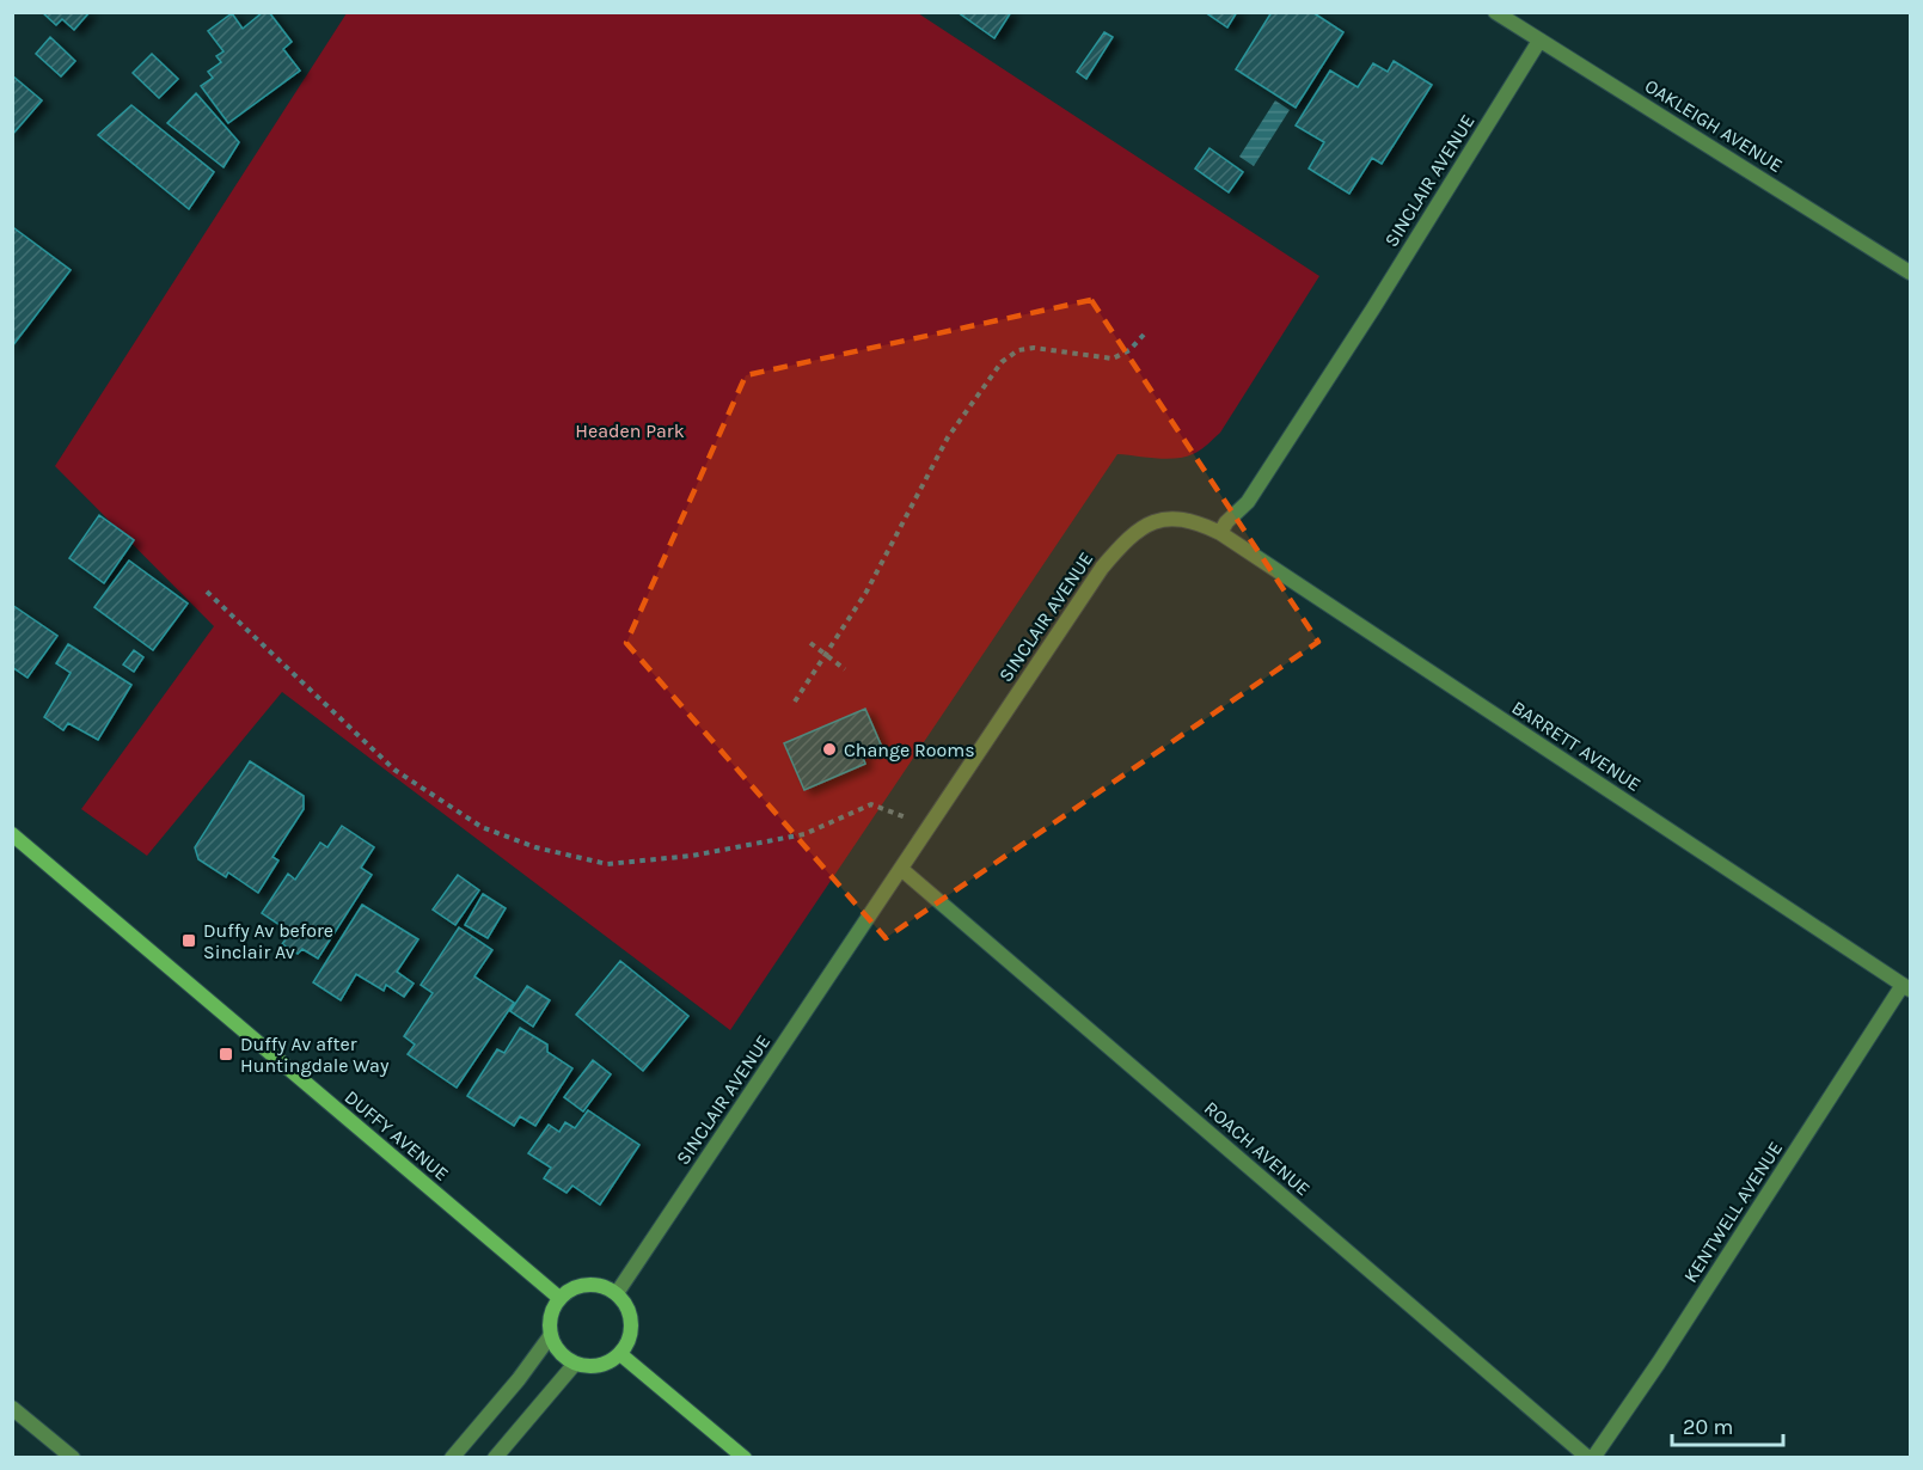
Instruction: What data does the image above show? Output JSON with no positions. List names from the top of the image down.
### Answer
{
  "streets": {
    "main road": ["DUFFY AVENUE"],
    "street": [
      "OAKLEIGH AVENUE",
      "SINCLAIR AVENUE",
      "BARRETT AVENUE",
      "ROACH AVENUE",
      "KENTWELL AVENUE"
    ]
  },
  "crossings": [
    ["OAKLEIGH AVENUE", "SINCLAIR AVENUE"],
    ["SINCLAIR AVENUE", "BARRETT AVENUE"],
    ["SINCLAIR AVENUE", "DUFFY AVENUE"],
    ["SINCLAIR AVENUE", "ROACH AVENUE"],
    ["BARRETT AVENUE", "KENTWELL AVENUE"],
    ["ROACH AVENUE", "KENTWELL AVENUE"]
  ],
  "parks": ["Headen Park"],
  "places": {
    "other": ["Change Rooms"],
    "transit": ["Duffy Av before Sinclair Av", "Duffy Av after Huntingdale Way"]
  },
  "scale_bar": "20 m"
}
